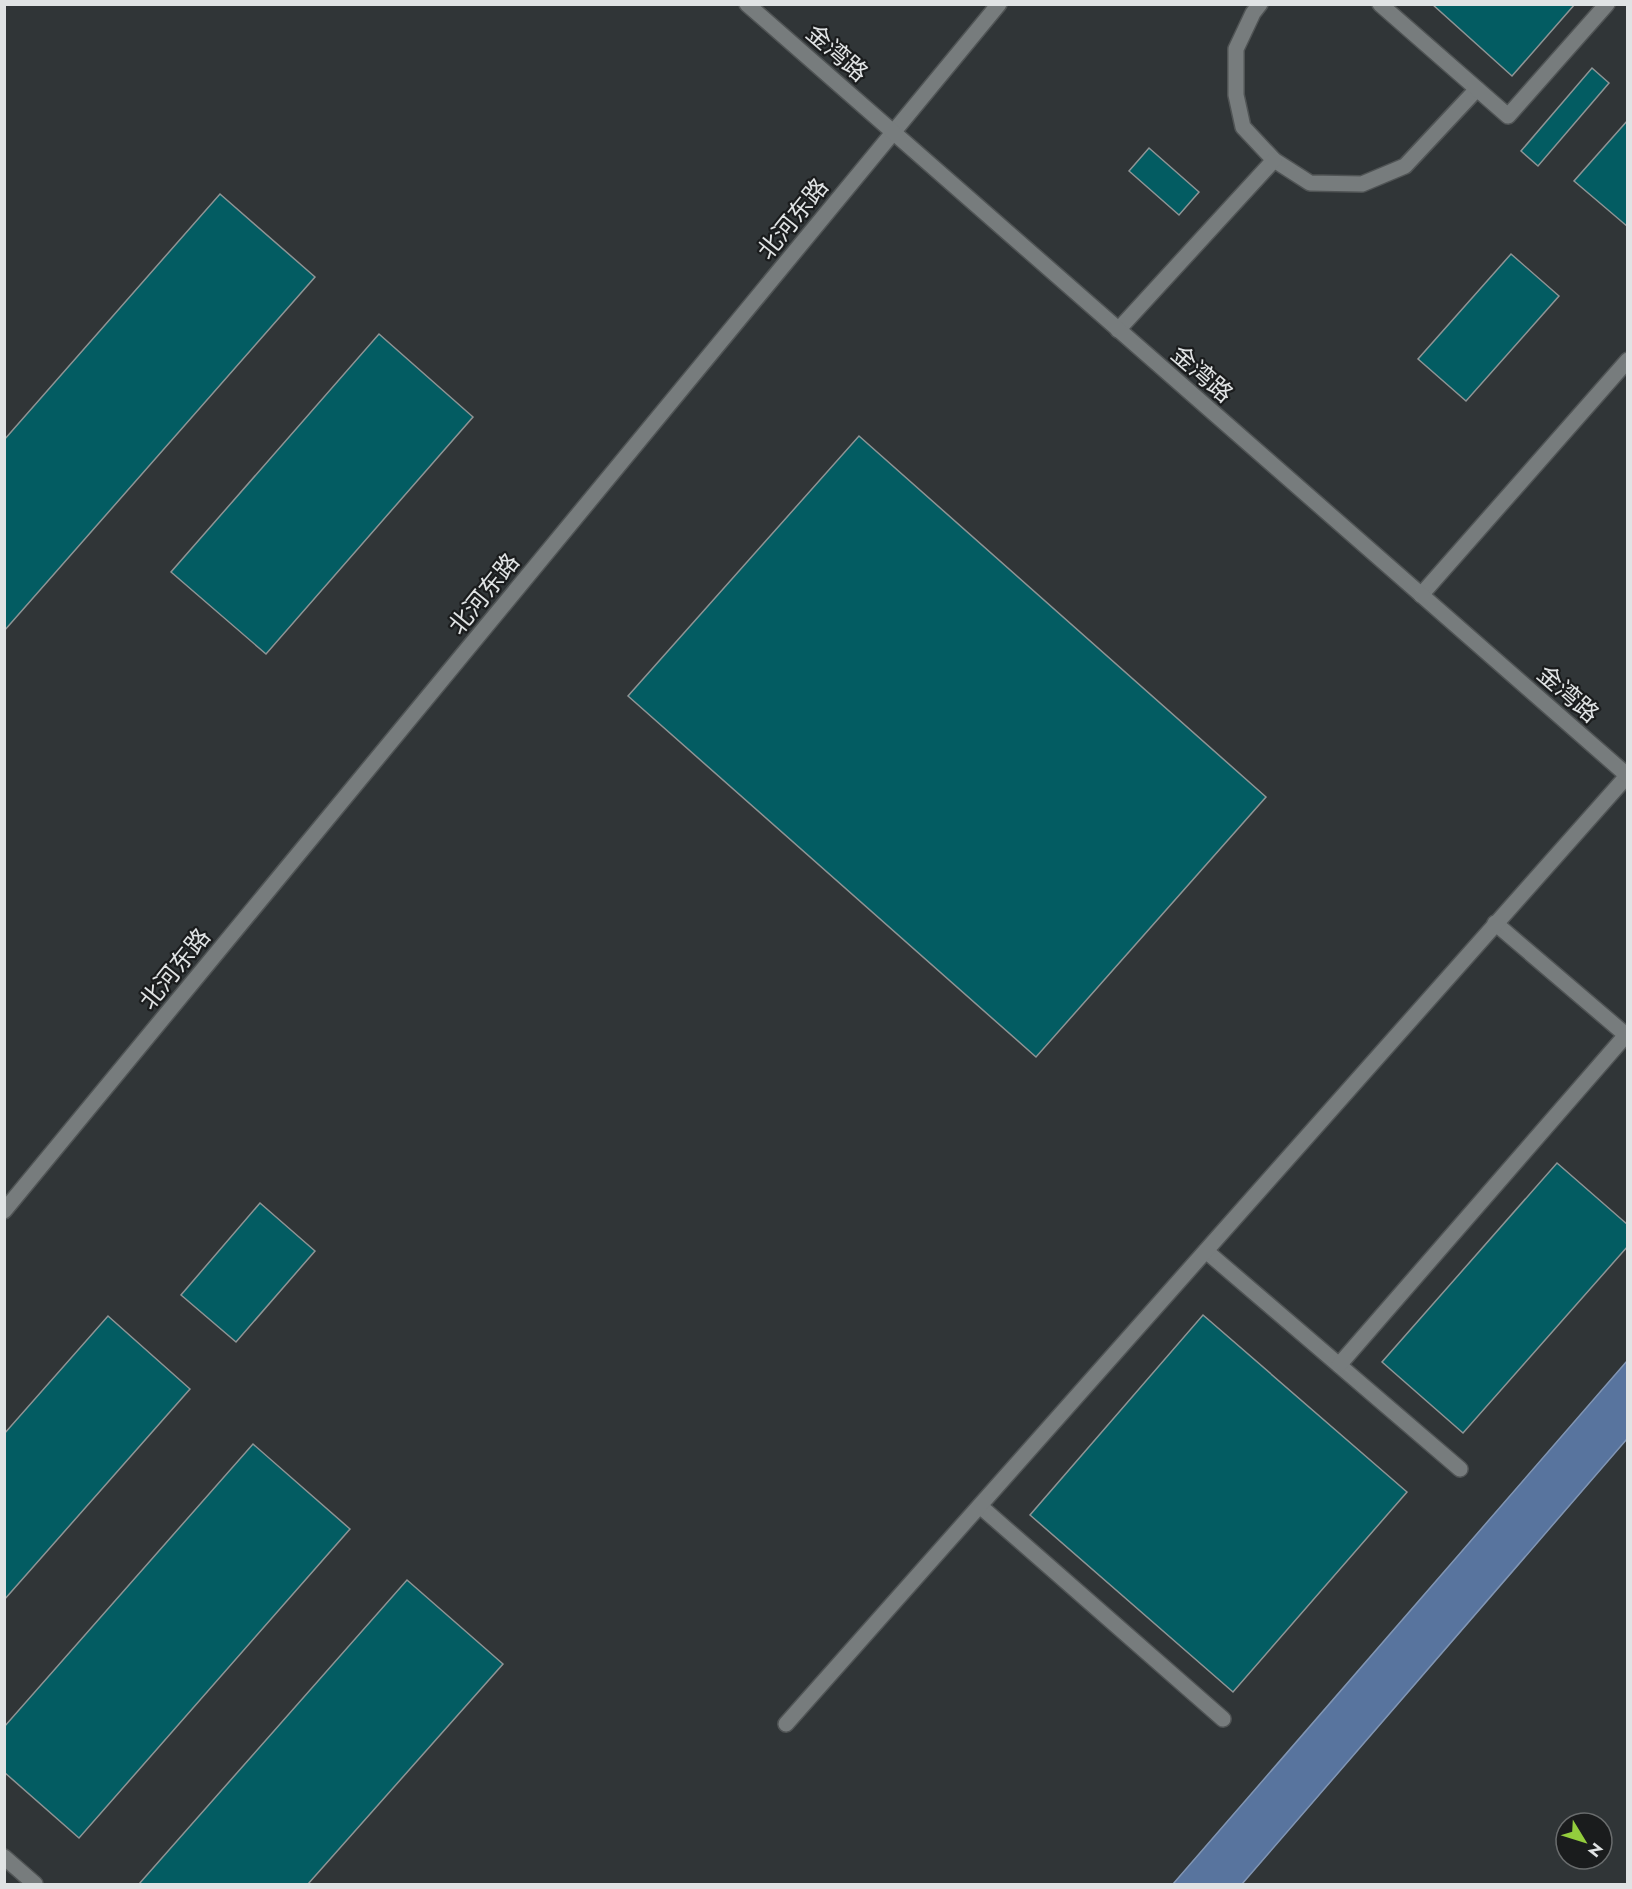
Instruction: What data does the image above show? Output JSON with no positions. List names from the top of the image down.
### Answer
{
  "streets": {
    "street": ["金湾路", "北河东路"]
  },
  "crossings": [
    ["金湾路", "北河东路"]
  ],
  "north": "bottom right"
}
